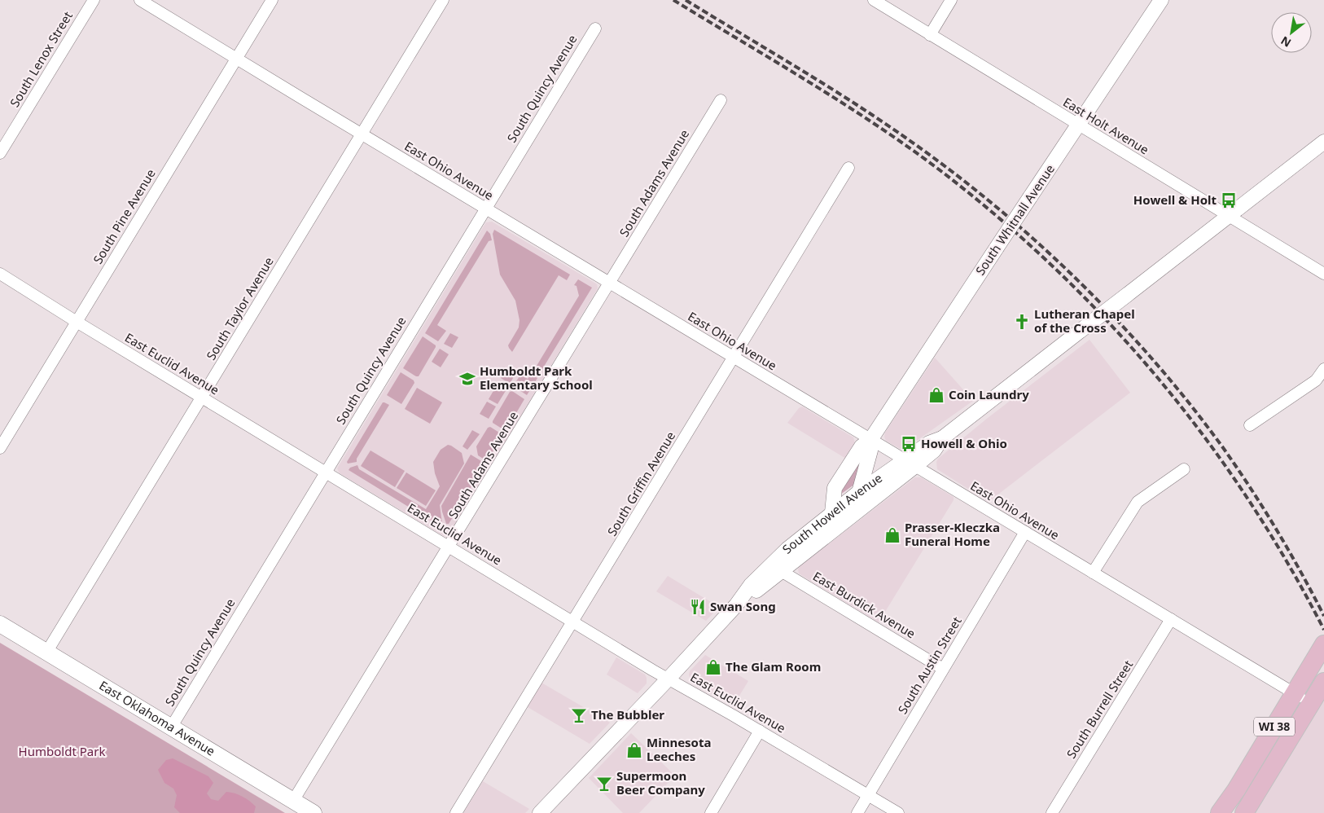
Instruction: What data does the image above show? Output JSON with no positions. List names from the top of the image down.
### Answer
{
  "streets": {
    "main road": ["East Oklahoma Avenue", "WI 38"],
    "street": [
      "South Lenox Street",
      "South Quincy Avenue",
      "East Holt Avenue",
      "East Ohio Avenue",
      "South Adams Avenue",
      "South Pine Avenue",
      "South Whitnall Avenue",
      "South Taylor Avenue",
      "East Euclid Avenue",
      "South Griffin Avenue",
      "South Howell Avenue",
      "East Burdick Avenue",
      "South Austin Street",
      "South Burrell Street"
    ]
  },
  "crossings": [
    ["South Quincy Avenue", "East Ohio Avenue"],
    ["South Quincy Avenue", "East Euclid Avenue"],
    ["South Quincy Avenue", "East Oklahoma Avenue"],
    ["East Holt Avenue", "South Whitnall Avenue"],
    ["East Holt Avenue", "South Howell Avenue"],
    ["East Ohio Avenue", "South Adams Avenue"],
    ["East Ohio Avenue", "South Pine Avenue"],
    ["East Ohio Avenue", "South Whitnall Avenue"],
    ["East Ohio Avenue", "South Taylor Avenue"],
    ["East Ohio Avenue", "South Griffin Avenue"],
    ["East Ohio Avenue", "South Howell Avenue"],
    ["East Ohio Avenue", "South Austin Street"],
    ["East Ohio Avenue", "South Burrell Street"],
    ["East Ohio Avenue", "WI 38"],
    ["South Adams Avenue", "East Euclid Avenue"],
    ["South Adams Avenue", "East Oklahoma Avenue"],
    ["South Pine Avenue", "East Euclid Avenue"],
    ["South Whitnall Avenue", "South Howell Avenue"],
    ["South Taylor Avenue", "East Euclid Avenue"],
    ["South Taylor Avenue", "East Oklahoma Avenue"],
    ["East Euclid Avenue", "South Griffin Avenue"],
    ["East Euclid Avenue", "South Howell Avenue"],
    ["East Euclid Avenue", "South Austin Street"],
    ["South Howell Avenue", "East Burdick Avenue"],
    ["East Burdick Avenue", "South Austin Street"]
  ],
  "parks": ["Humboldt Park"],
  "places": {
    "bus stop": ["Howell & Holt", "Howell & Ohio"],
    "church": ["Lutheran Chapel of the Cross"],
    "school or university": ["Humboldt Park Elementary School"],
    "shop": [
      "Coin Laundry",
      "Prasser-Kleczka Funeral Home",
      "The Glam Room",
      "Minnesota Leeches"
    ],
    "restaurant": ["Swan Song"],
    "bar": ["The Bubbler", "Supermoon Beer Company"]
  },
  "north": "bottom left"
}
